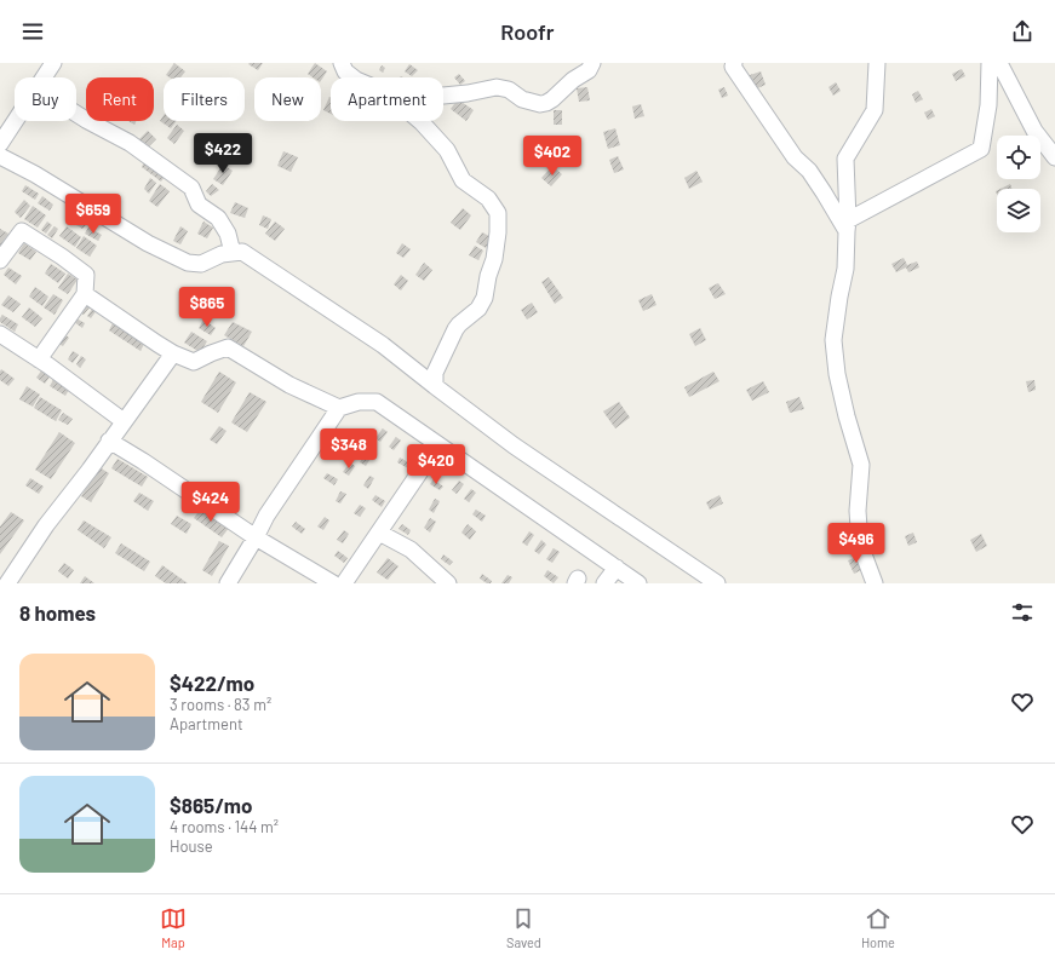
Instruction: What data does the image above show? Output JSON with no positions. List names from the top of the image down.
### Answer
{
  "page": {
    "header": "Roofr",
    "chip": [
      "Buy",
      "Rent",
      "Filters",
      "New",
      "Apartment"
    ],
    "price": [
      "$422",
      "$402",
      "$659",
      "$865",
      "$348",
      "$420",
      "$424",
      "$496"
    ],
    "heading": "8 homes",
    "list": [
      {
        "name": "$422/mo",
        "note": "3 rooms · 83 m² · Apartment"
      },
      {
        "name": "$865/mo",
        "note": "4 rooms · 144 m² · House"
      }
    ],
    "tabs": ["Map", "Saved", "Home"]
  }
}
